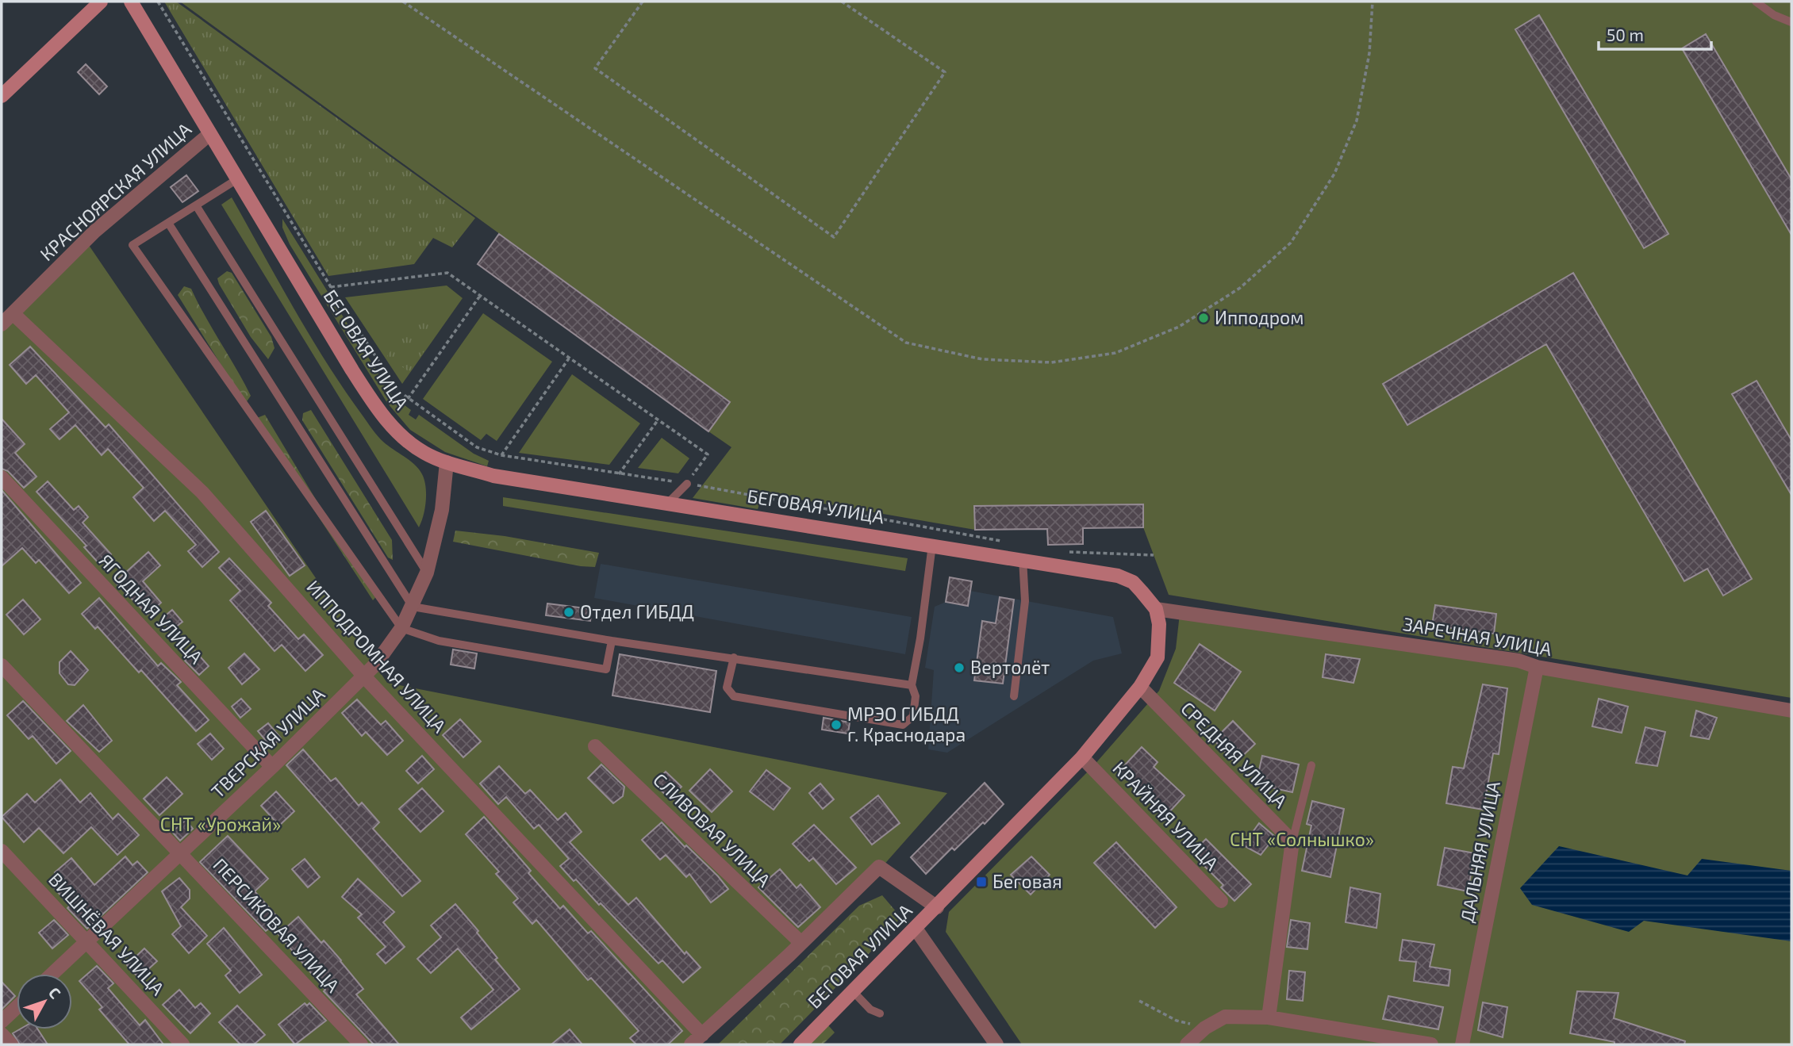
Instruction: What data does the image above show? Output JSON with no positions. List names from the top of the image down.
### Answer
{
  "streets": {
    "street": [
      "КРАСНОЯРСКАЯ УЛИЦА",
      "БЕГОВАЯ УЛИЦА",
      "ЯГОДНАЯ УЛИЦА",
      "ЗАРЕЧНАЯ УЛИЦА",
      "ИППОДРОМНАЯ УЛИЦА",
      "ТВЕРСКАЯ УЛИЦА",
      "СРЕДНЯЯ УЛИЦА",
      "КРАЙНЯЯ УЛИЦА",
      "СЛИВОВАЯ УЛИЦА",
      "ДАЛЬНЯЯ УЛИЦА",
      "ПЕРСИКОВАЯ УЛИЦА",
      "ВИШНЁВАЯ УЛИЦА"
    ]
  },
  "crossings": [
    ["КРАСНОЯРСКАЯ УЛИЦА", "БЕГОВАЯ УЛИЦА"],
    ["КРАСНОЯРСКАЯ УЛИЦА", "ИППОДРОМНАЯ УЛИЦА"],
    ["БЕГОВАЯ УЛИЦА", "ЗАРЕЧНАЯ УЛИЦА"],
    ["БЕГОВАЯ УЛИЦА", "ТВЕРСКАЯ УЛИЦА"],
    ["БЕГОВАЯ УЛИЦА", "СРЕДНЯЯ УЛИЦА"],
    ["БЕГОВАЯ УЛИЦА", "КРАЙНЯЯ УЛИЦА"],
    ["ЯГОДНАЯ УЛИЦА", "ТВЕРСКАЯ УЛИЦА"],
    ["ЗАРЕЧНАЯ УЛИЦА", "ДАЛЬНЯЯ УЛИЦА"],
    ["ИППОДРОМНАЯ УЛИЦА", "ТВЕРСКАЯ УЛИЦА"],
    ["ТВЕРСКАЯ УЛИЦА", "ПЕРСИКОВАЯ УЛИЦА"],
    ["ТВЕРСКАЯ УЛИЦА", "ВИШНЁВАЯ УЛИЦА"]
  ],
  "parks": ["СНТ «Урожай»", "СНТ «Солнышко»"],
  "places": {
    "other": [
      "Ипподром",
      "Отдел ГИБДД",
      "Вертолёт",
      "МРЭО ГИБДД г. Краснодара"
    ],
    "transit": ["Беговая"]
  },
  "scale_bar": "50 m",
  "north": "top right"
}
